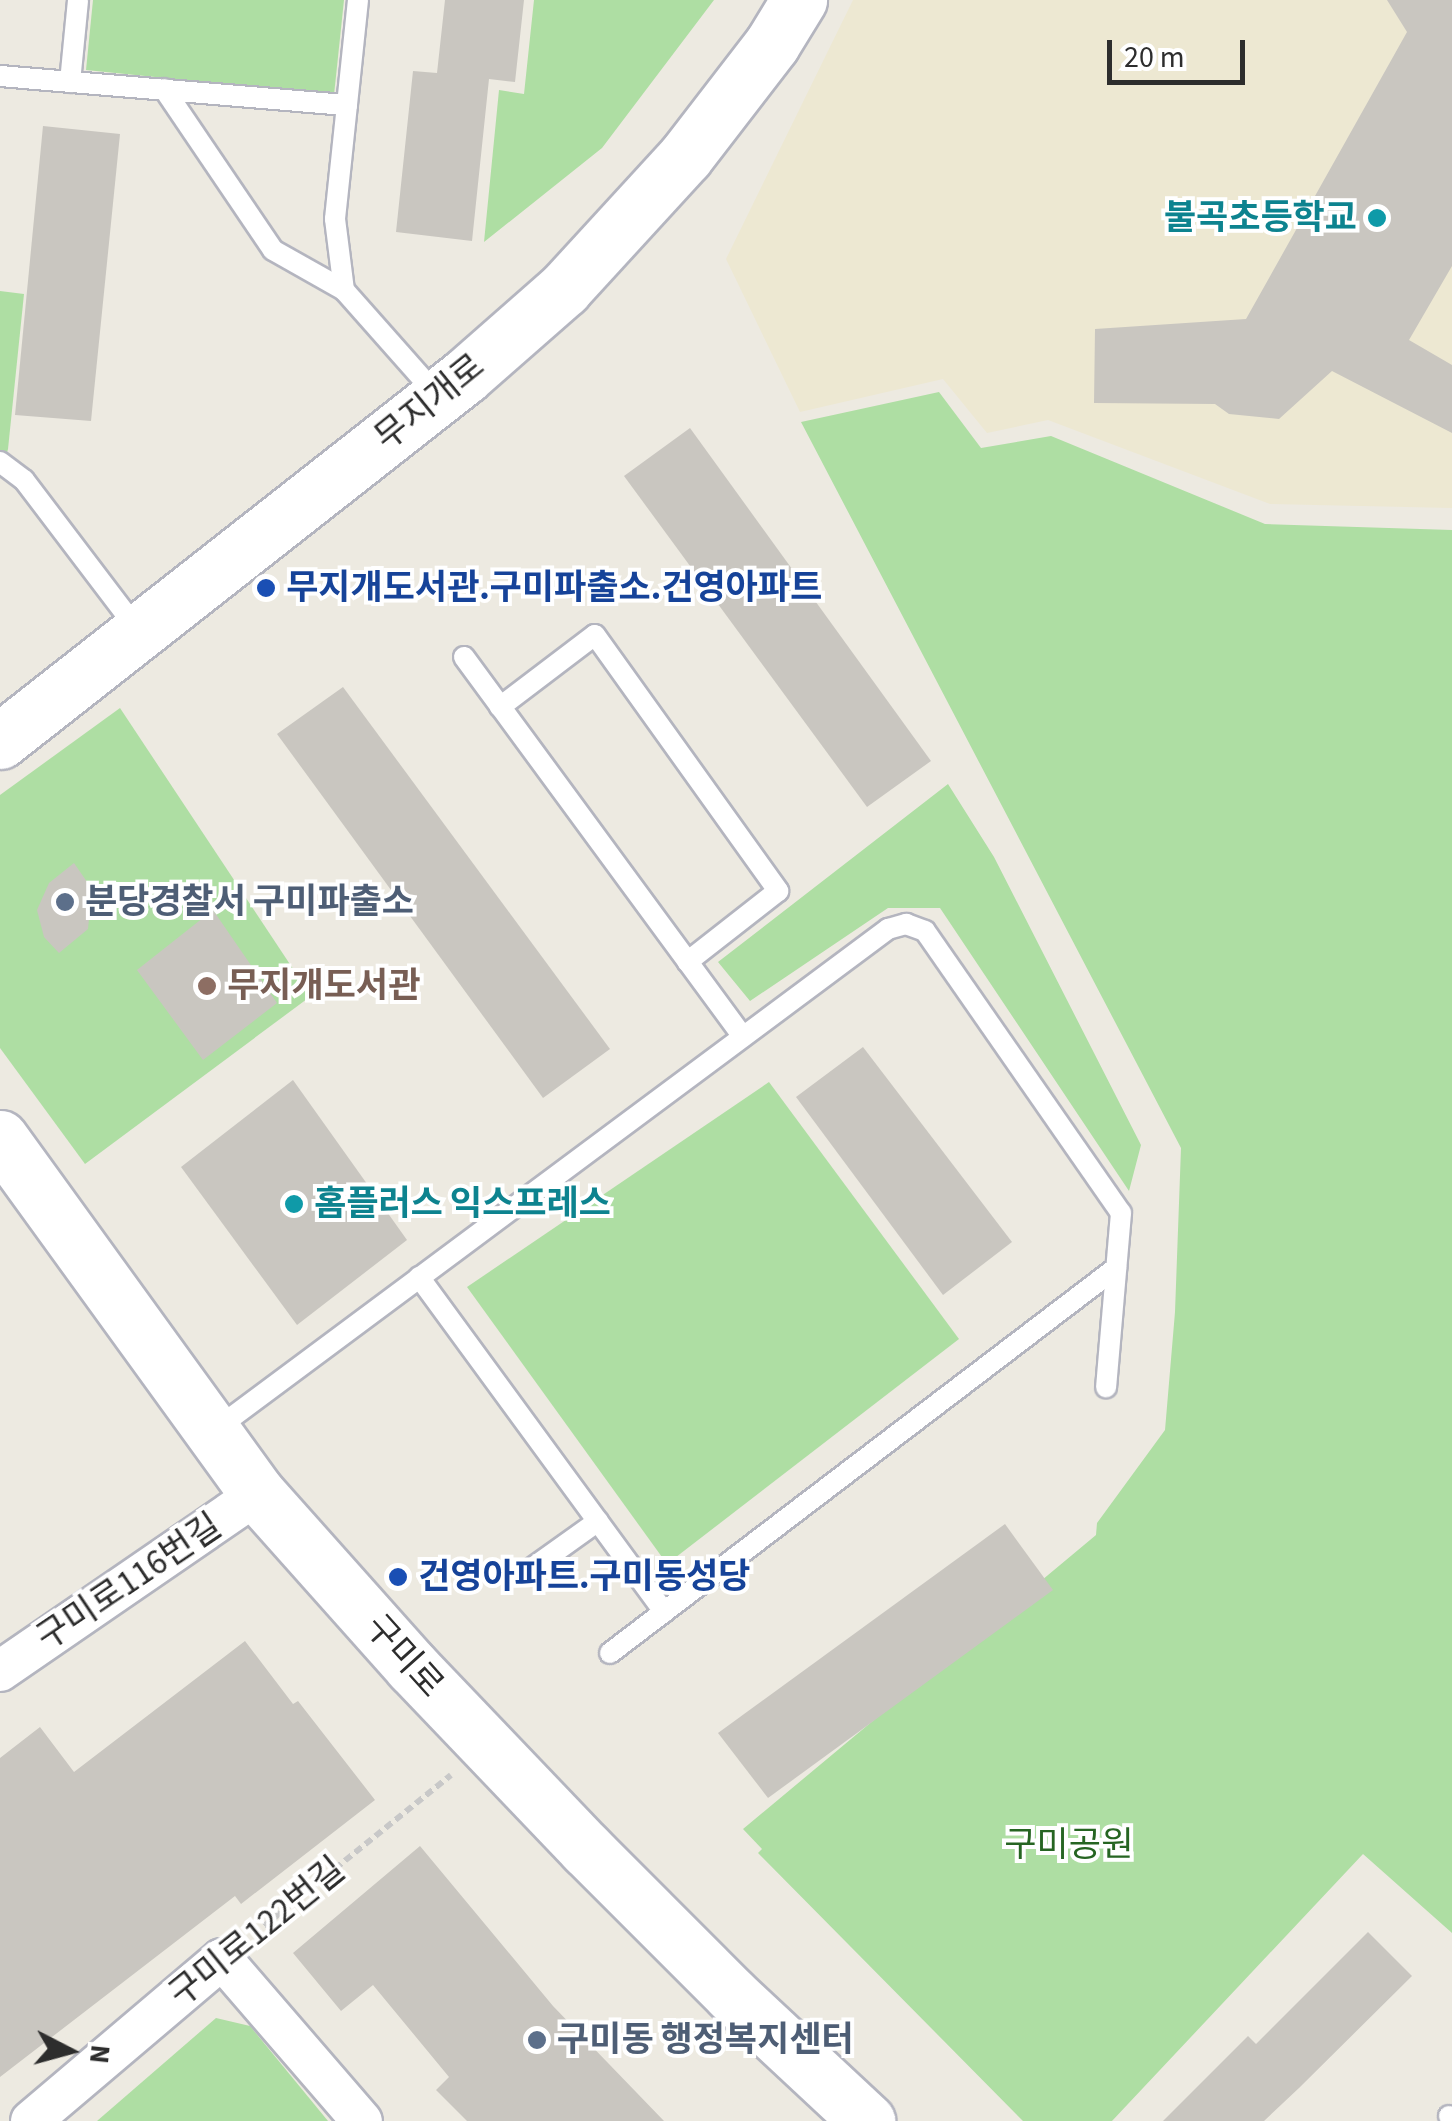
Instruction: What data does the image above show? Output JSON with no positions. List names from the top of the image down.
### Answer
{
  "streets": {
    "street": [
      "무지개로",
      "구미로116번길",
      "구미로",
      "구미로122번길"
    ]
  },
  "crossings": [
    ["구미로116번길", "구미로"],
    ["구미로", "구미로122번길"]
  ],
  "parks": ["구미공원"],
  "places": [
    "불곡초등학교",
    "무지개도서관.구미파출소.건영아파트",
    "분당경찰서 구미파출소",
    "무지개도서관",
    "홈플러스 익스프레스",
    "건영아파트.구미동성당",
    "구미동 행정복지센터"
  ],
  "scale_bar": "20 m",
  "north": "right"
}
